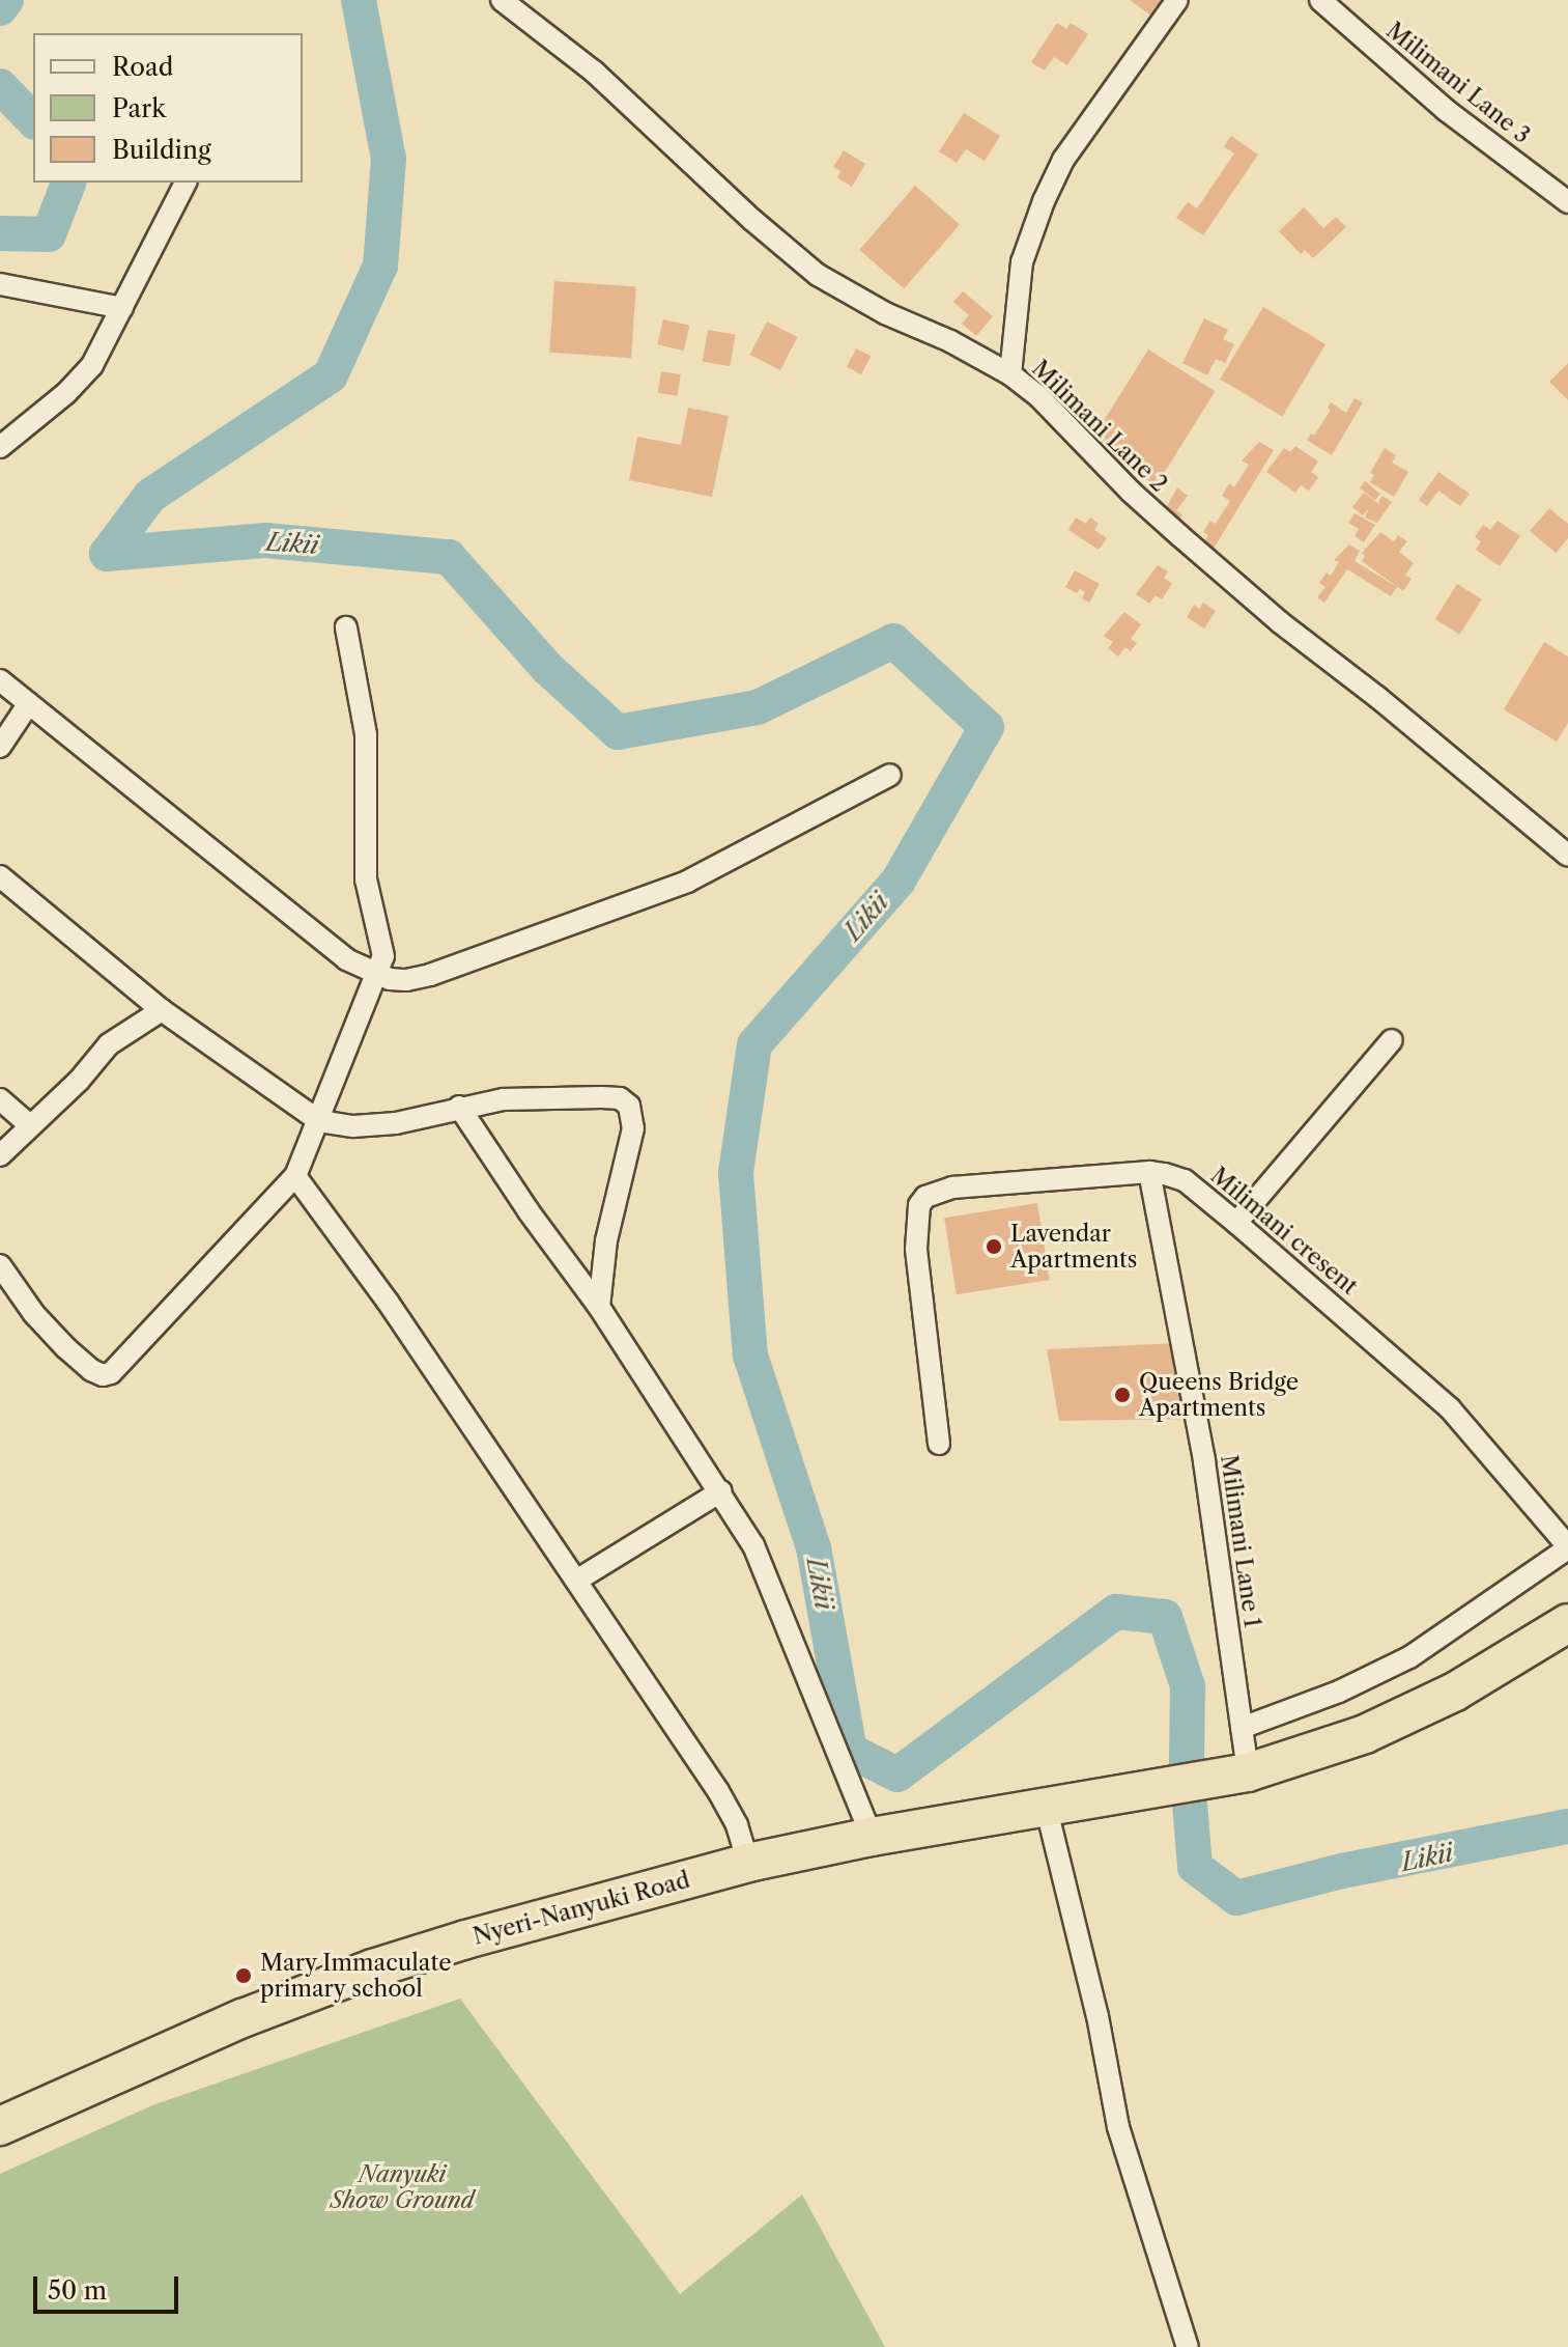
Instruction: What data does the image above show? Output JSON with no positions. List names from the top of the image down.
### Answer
{
  "streets": {
    "highway": ["Nyeri-Nanyuki Road"],
    "street": [
      "Milimani Lane 3",
      "Milimani Lane 2",
      "Milimani cresent",
      "Milimani Lane 1"
    ]
  },
  "crossings": [
    ["Milimani cresent", "Milimani Lane 1"],
    ["Milimani Lane 1", "Nyeri-Nanyuki Road"]
  ],
  "water": ["Likii"],
  "parks": ["Nanyuki Show Ground"],
  "places": ["Lavendar Apartments", "Queens Bridge Apartments", "Mary Immaculate primary school"],
  "legend": ["Road", "Park", "Building"],
  "scale_bar": "50 m"
}
